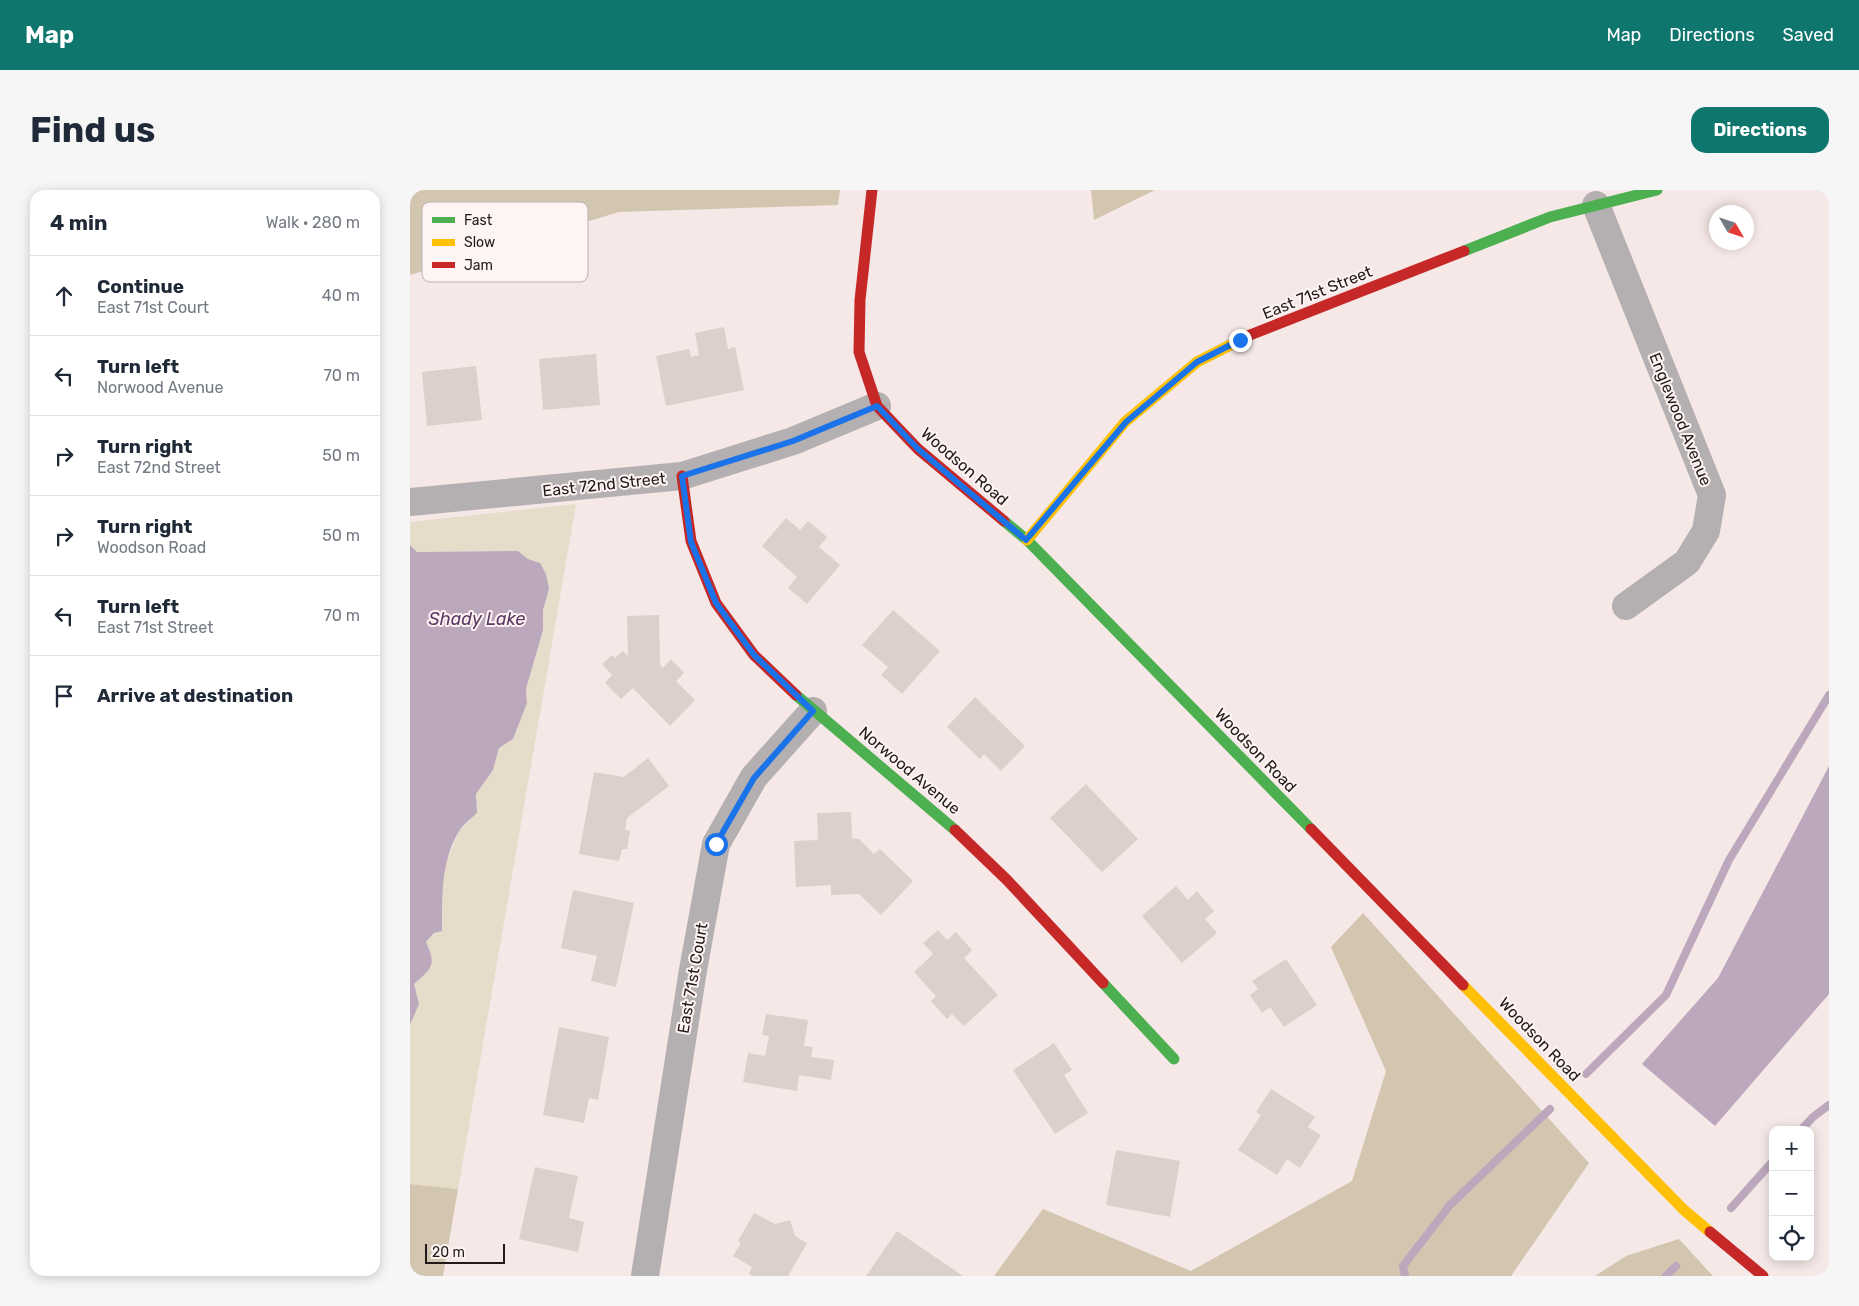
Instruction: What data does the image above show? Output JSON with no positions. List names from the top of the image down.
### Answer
{
  "streets": {
    "street": [
      "East 71st Street",
      "Englewood Avenue",
      "Woodson Road",
      "East 72nd Street",
      "Norwood Avenue",
      "East 71st Court"
    ]
  },
  "crossings": [
    ["East 71st Street", "Englewood Avenue"],
    ["East 71st Street", "Woodson Road"],
    ["Woodson Road", "East 72nd Street"],
    ["East 72nd Street", "Norwood Avenue"],
    ["Norwood Avenue", "East 71st Court"]
  ],
  "water": ["Shady Lake"],
  "legend": ["Fast", "Slow", "Jam"],
  "scale_bar": "20 m",
  "north": "bottom right",
  "page": {
    "header": "Map",
    "nav": ["Map", "Directions", "Saved"],
    "buttons": "Directions",
    "title": "Find us",
    "heading": ["4 min", "Walk · 280 m"],
    "list": [
      ["Continue", "East 71st Court", "40 m"],
      ["Turn left", "Norwood Avenue", "70 m"],
      ["Turn right", "East 72nd Street", "50 m"],
      ["Turn right", "Woodson Road", "50 m"],
      ["Turn left", "East 71st Street", "70 m"],
      "Arrive at destination"
    ],
    "map_buttons": ["+", "−"],
    "scale": "20 m"
  }
}
